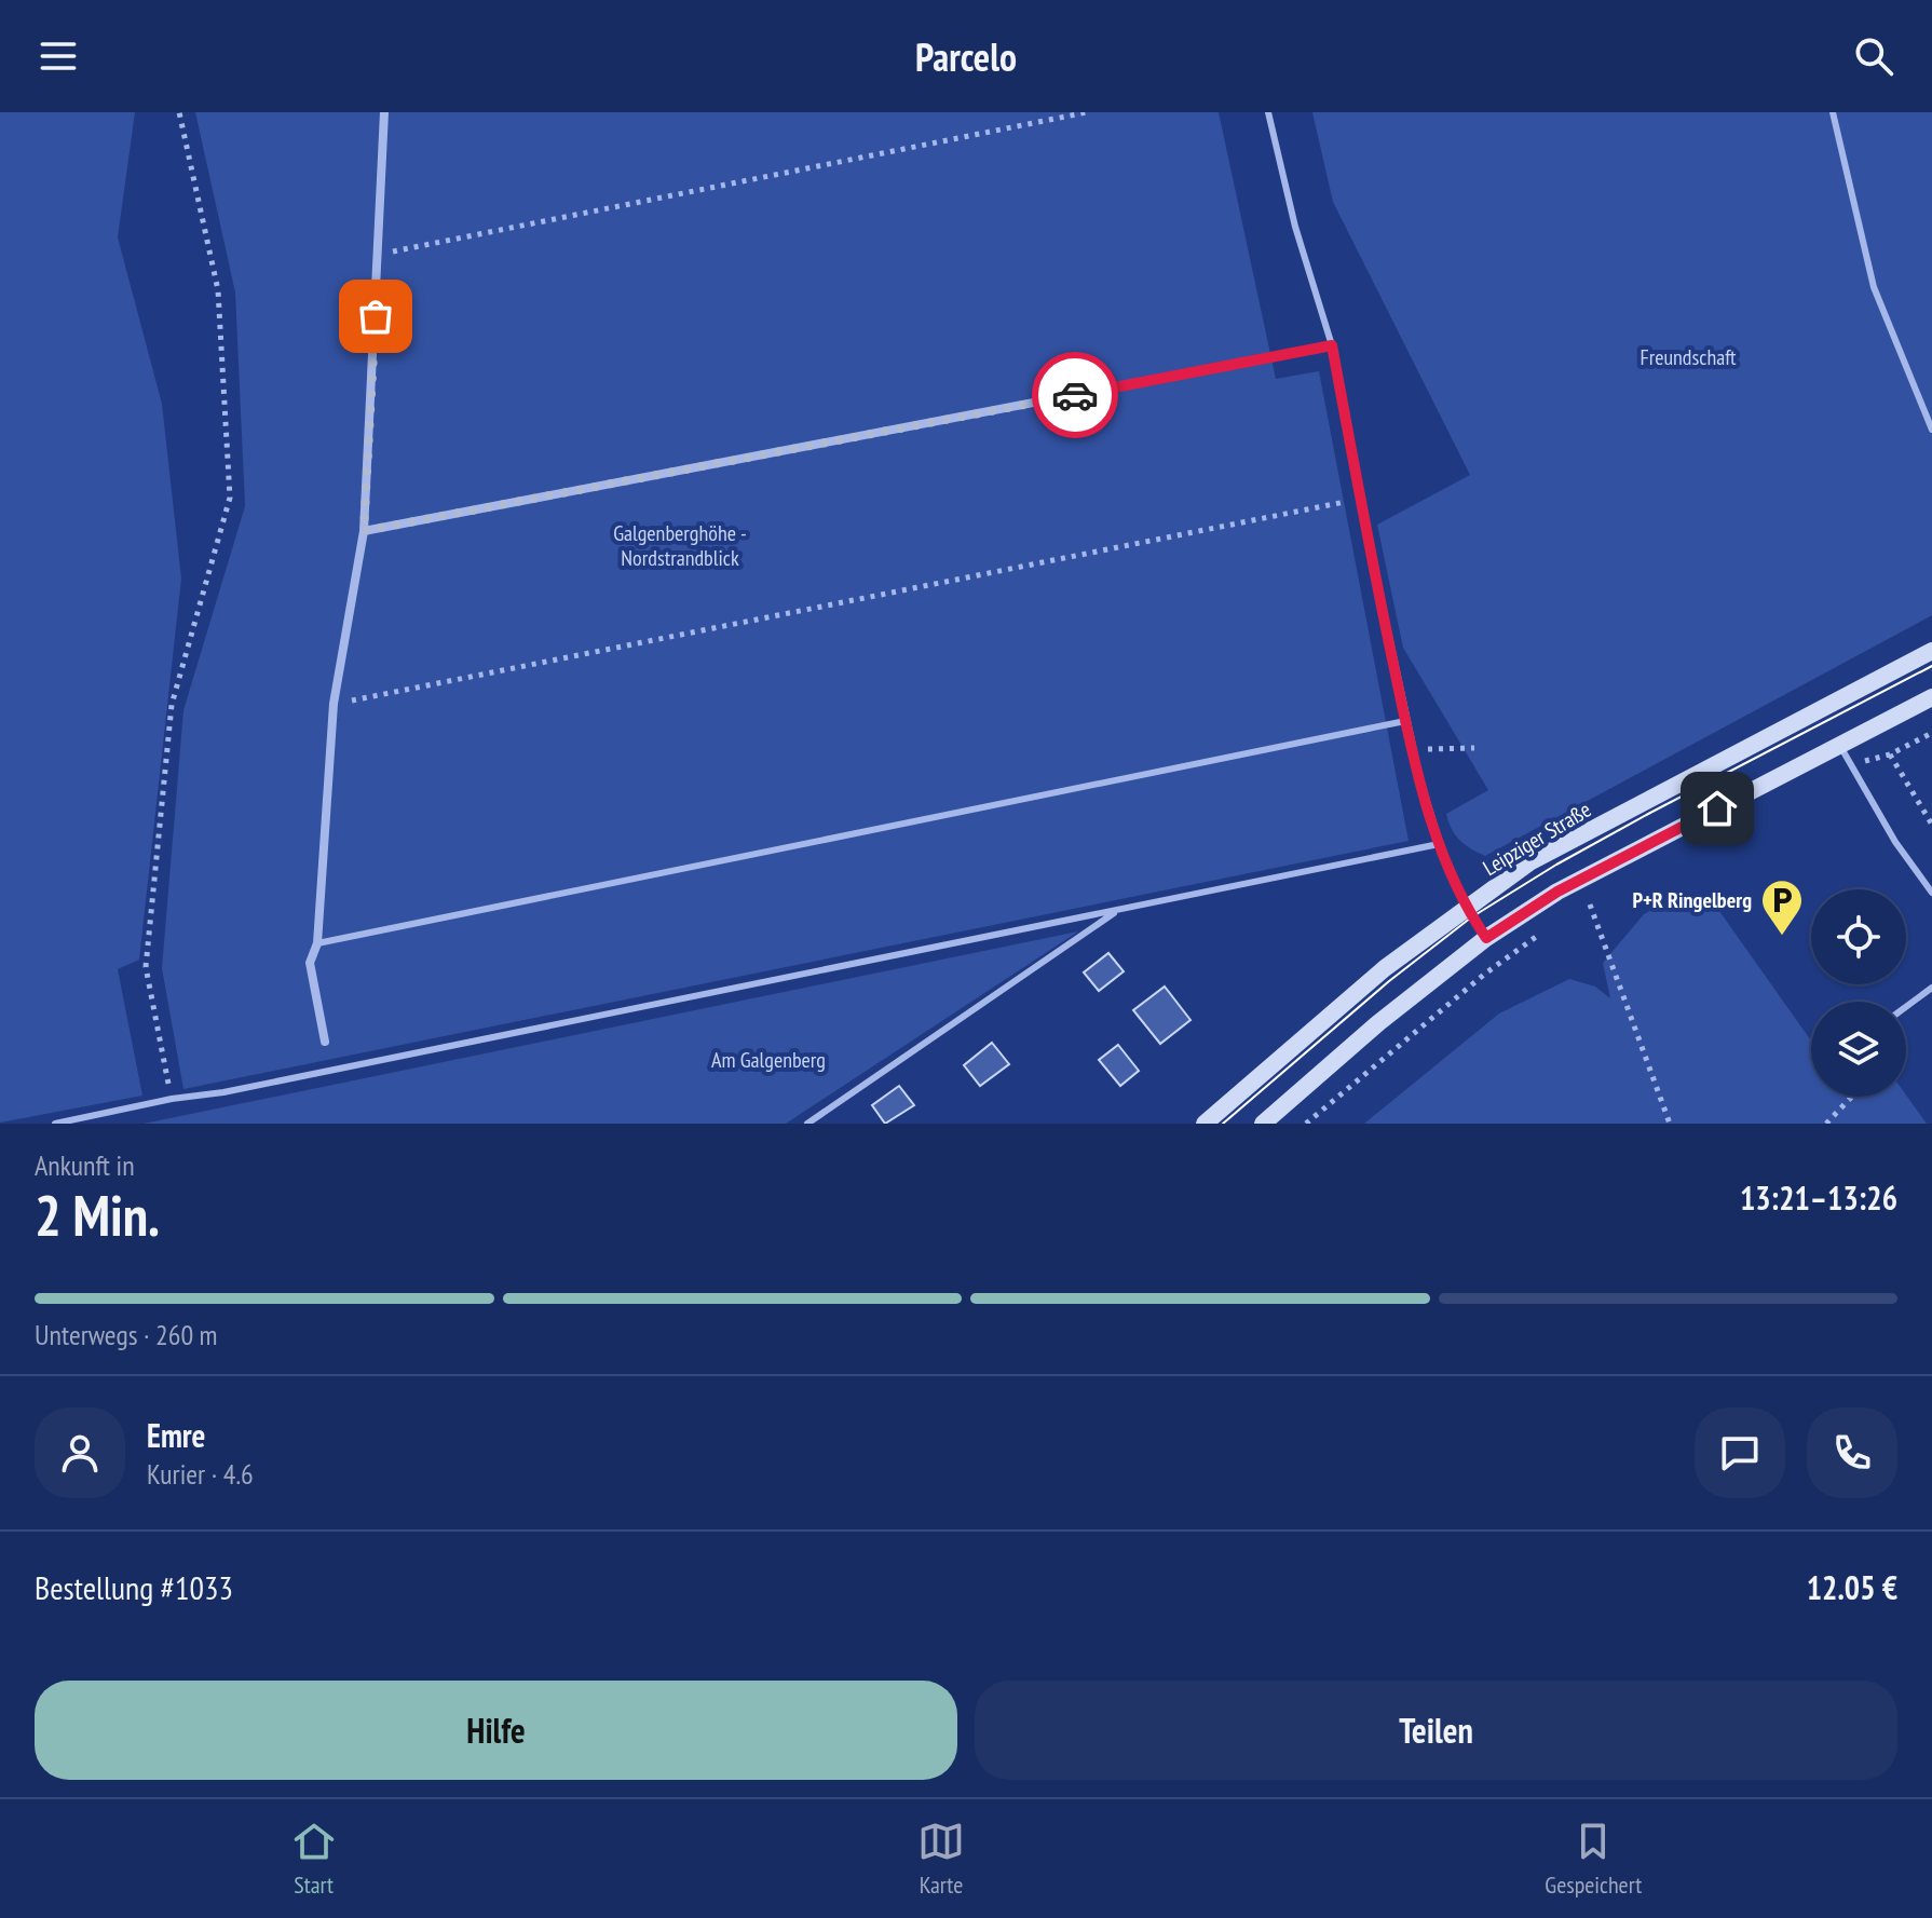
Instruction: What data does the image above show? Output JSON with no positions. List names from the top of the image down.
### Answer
{
  "streets": {
    "main road": ["Leipziger Straße"]
  },
  "parks": ["Freundschaft", "Galgenberghöhe - Nordstrandblick", "Am Galgenberg"],
  "places": {
    "parking": ["P+R Ringelberg"]
  },
  "page": {
    "header": "Parcelo",
    "heading": ["2 Min.", "Ankunft in", "13:21–13:26"],
    "panel": [
      "Emre",
      "Kurier · 4.6",
      "Bestellung #1033",
      "12.05 €"
    ],
    "bar": "Unterwegs · 260 m",
    "buttons": ["Hilfe", "Teilen"],
    "tabs": ["Start", "Karte", "Gespeichert"]
  }
}
